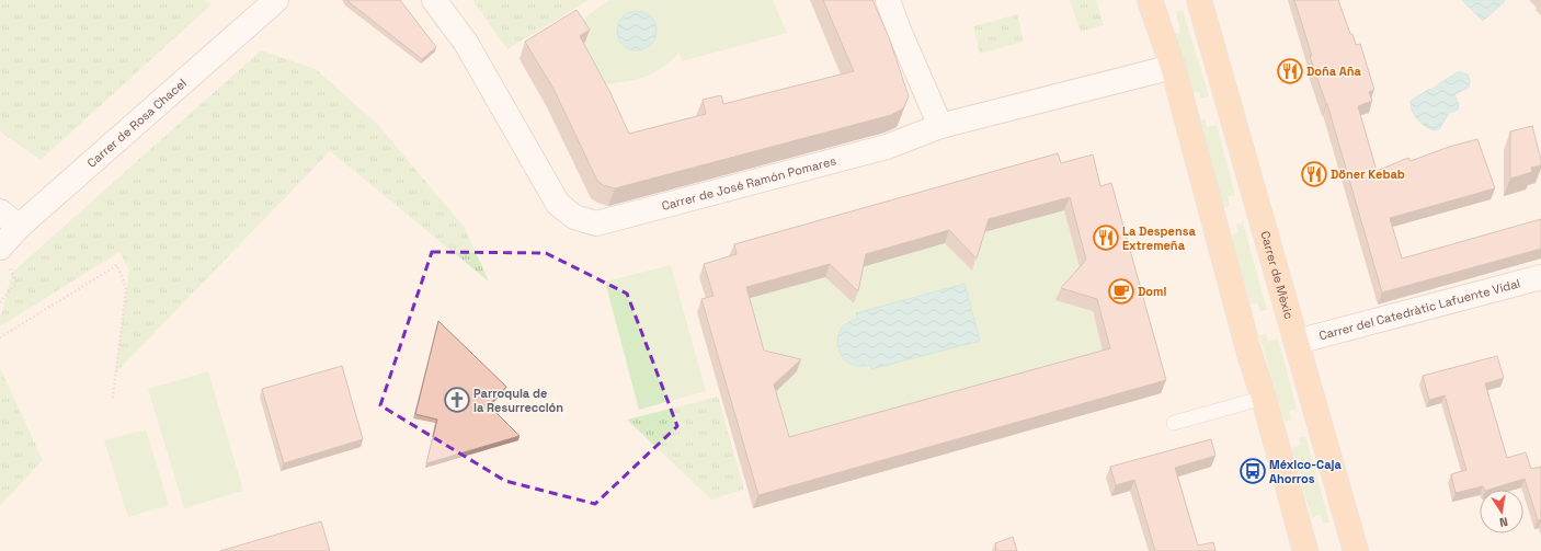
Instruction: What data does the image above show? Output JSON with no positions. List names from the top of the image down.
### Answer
{
  "streets": {
    "main road": ["Carrer de Mèxic"],
    "street": ["Carrer de Rosa Chacel", "Carrer de José Ramón Pomares", "Carrer del Catedràtic Lafuente Vidal"]
  },
  "crossings": [
    ["Carrer de Mèxic", "Carrer del Catedràtic Lafuente Vidal"]
  ],
  "places": {
    "restaurant": ["Doña Aña", "Döner Kebab", "La Despensa Extremeña"],
    "cafe": ["Domi"],
    "church": ["Parroquia de la Resurrección"],
    "bus stop": ["México-Caja Ahorros"]
  },
  "north": "bottom"
}
